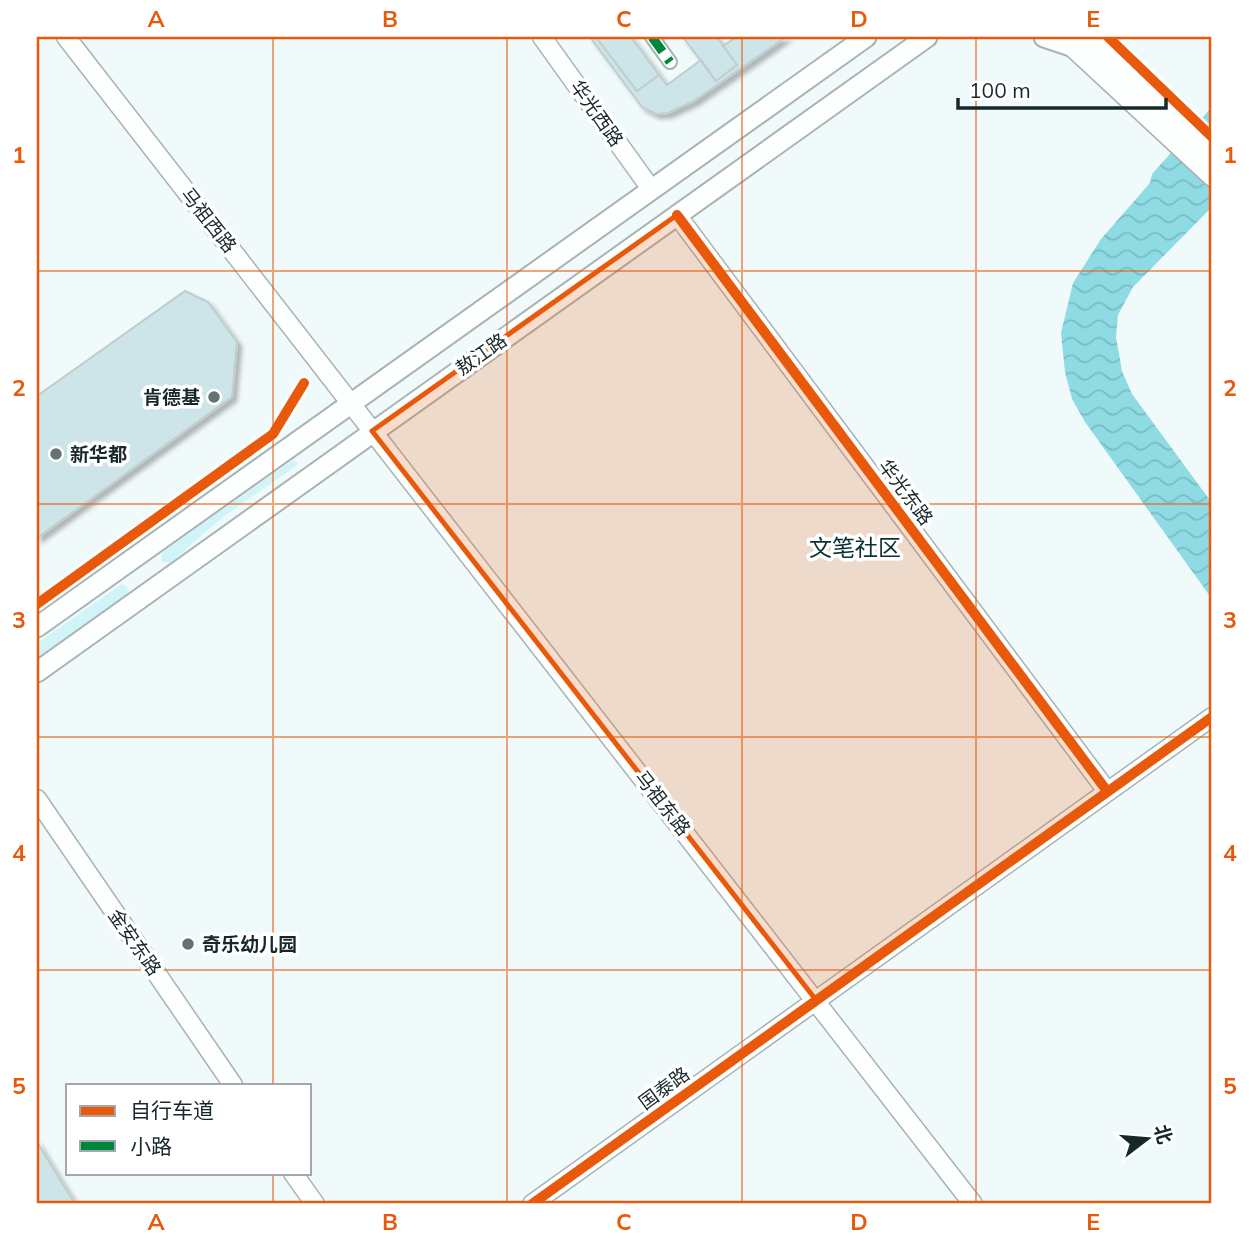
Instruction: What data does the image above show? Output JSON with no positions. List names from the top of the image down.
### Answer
{
  "streets": {
    "main road": ["敖江路"],
    "street": [
      "华光西路",
      "马祖西路",
      "华光东路",
      "马祖东路",
      "金安东路",
      "国泰路"
    ]
  },
  "crossings": [
    ["华光西路", "敖江路"],
    ["马祖西路", "敖江路"],
    ["马祖西路", "马祖东路"],
    ["敖江路", "华光东路"],
    ["敖江路", "马祖东路"],
    ["华光东路", "国泰路"],
    ["马祖东路", "国泰路"]
  ],
  "districts": ["文笔社区"],
  "places": ["肯德基", "新华都", "奇乐幼儿园"],
  "legend": ["自行车道", "小路"],
  "scale_bar": "100 m",
  "north": "right",
  "grid": {
    "columns": [
      "A",
      "B",
      "C",
      "D",
      "E"
    ],
    "rows": [
      "1",
      "2",
      "3",
      "4",
      "5"
    ]
  }
}
